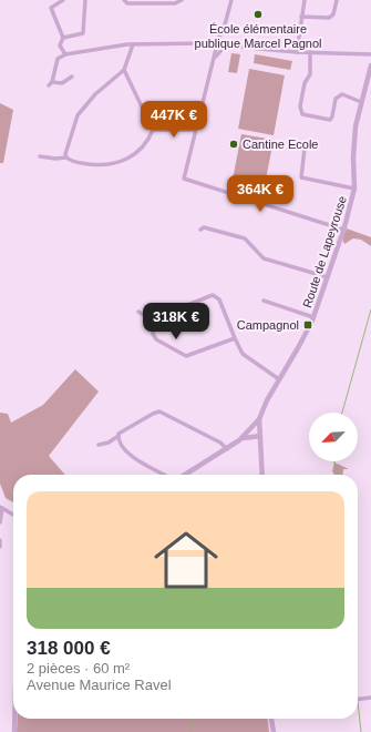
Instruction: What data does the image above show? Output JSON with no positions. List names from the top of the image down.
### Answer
{
  "streets": {
    "street": ["Route de Lapeyrouse"]
  },
  "places": {
    "other": ["École élémentaire publique Marcel Pagnol", "Cantine Ecole"],
    "transit": ["Campagnol"]
  },
  "north": "bottom left",
  "page": {
    "price": ["447K €", "364K €", "318K €"],
    "list": [
      {
        "name": "318 000 €",
        "note": "2 pièces · 60 m² · Avenue Maurice Ravel"
      }
    ]
  }
}
